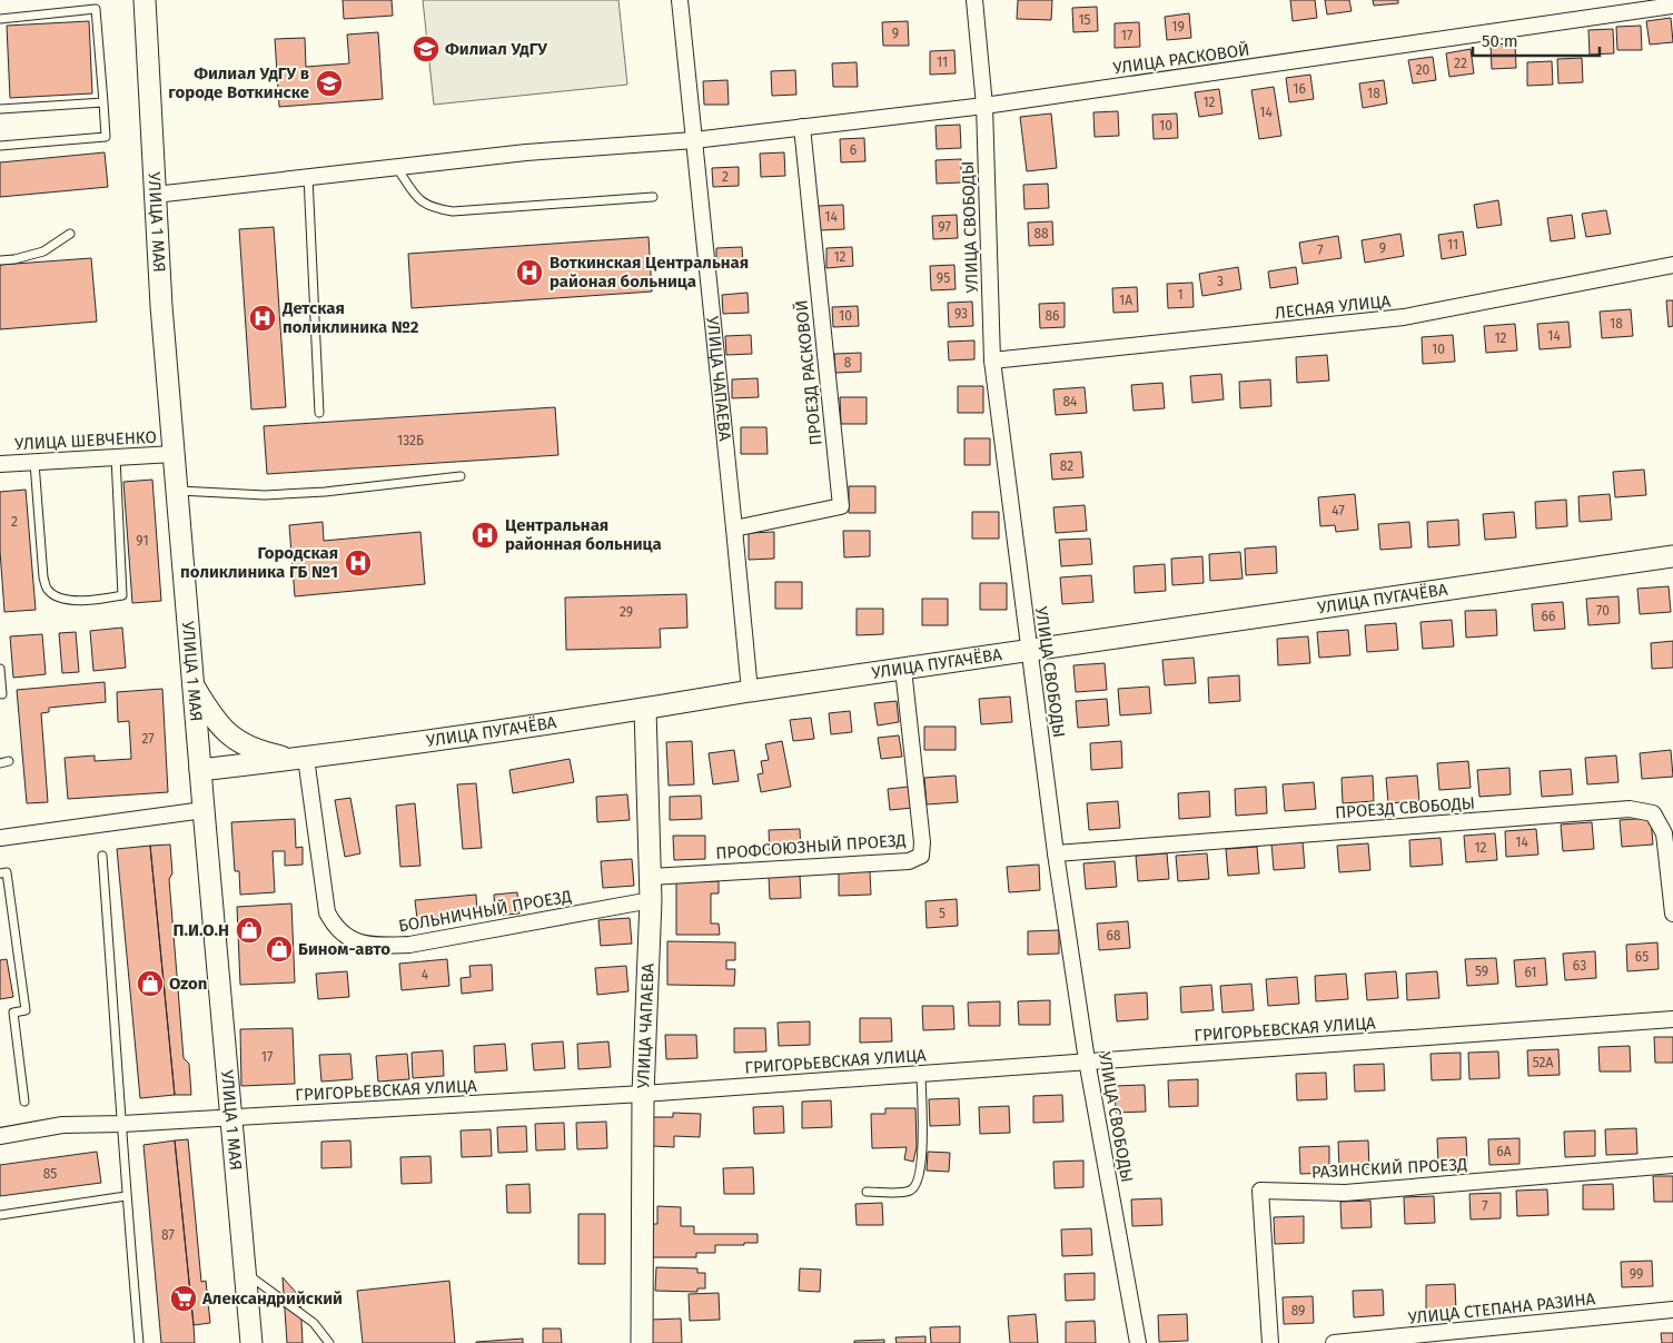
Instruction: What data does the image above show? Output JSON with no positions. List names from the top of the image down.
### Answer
{
  "streets": {
    "main road": ["УЛИЦА 1 МАЯ", "УЛИЦА ЧАПАЕВА", "УЛИЦА ПУГАЧЁВА"],
    "street": [
      "УЛИЦА РАСКОВОЙ",
      "УЛИЦА СВОБОДЫ",
      "ЛЕСНАЯ УЛИЦА",
      "ПРОЕЗД РАСКОВОЙ",
      "УЛИЦА ШЕВЧЕНКО",
      "ПРОЕЗД СВОБОДЫ",
      "ПРОФСОЮЗНЫЙ ПРОЕЗД",
      "БОЛЬНИЧНЫЙ ПРОЕЗД",
      "ГРИГОРЬЕВСКАЯ УЛИЦА",
      "РАЗИНСКИЙ ПРОЕЗД",
      "УЛИЦА СТЕПАНА РАЗИНА"
    ]
  },
  "crossings": [
    ["УЛИЦА РАСКОВОЙ", "УЛИЦА 1 МАЯ"],
    ["УЛИЦА РАСКОВОЙ", "УЛИЦА СВОБОДЫ"],
    ["УЛИЦА РАСКОВОЙ", "ПРОЕЗД РАСКОВОЙ"],
    ["УЛИЦА РАСКОВОЙ", "УЛИЦА ЧАПАЕВА"],
    ["УЛИЦА 1 МАЯ", "УЛИЦА ШЕВЧЕНКО"],
    ["УЛИЦА 1 МАЯ", "УЛИЦА ПУГАЧЁВА"],
    ["УЛИЦА 1 МАЯ", "ГРИГОРЬЕВСКАЯ УЛИЦА"],
    ["УЛИЦА СВОБОДЫ", "ЛЕСНАЯ УЛИЦА"],
    ["УЛИЦА СВОБОДЫ", "УЛИЦА ПУГАЧЁВА"],
    ["УЛИЦА СВОБОДЫ", "ПРОЕЗД СВОБОДЫ"],
    ["УЛИЦА СВОБОДЫ", "ГРИГОРЬЕВСКАЯ УЛИЦА"],
    ["ПРОЕЗД РАСКОВОЙ", "УЛИЦА ЧАПАЕВА"],
    ["УЛИЦА ЧАПАЕВА", "УЛИЦА ПУГАЧЁВА"],
    ["УЛИЦА ЧАПАЕВА", "ПРОФСОЮЗНЫЙ ПРОЕЗД"],
    ["УЛИЦА ЧАПАЕВА", "БОЛЬНИЧНЫЙ ПРОЕЗД"],
    ["УЛИЦА ЧАПАЕВА", "ГРИГОРЬЕВСКАЯ УЛИЦА"],
    ["УЛИЦА ПУГАЧЁВА", "ПРОФСОЮЗНЫЙ ПРОЕЗД"],
    ["УЛИЦА ПУГАЧЁВА", "БОЛЬНИЧНЫЙ ПРОЕЗД"]
  ],
  "places": {
    "school or university": ["Филиал УдГУ", "Филиал УдГУ в городе Воткинске"],
    "hospital": [
      "Воткинская Центральная районая больница",
      "Детская поликлиника №2",
      "Центральная районная больница",
      "Городская поликлиника ГБ №1"
    ],
    "shop": ["П.И.О.Н", "Бином-авто", "Ozon"],
    "supermarket": ["Александрийский"]
  },
  "house_numbers": [
    "15",
    "19",
    "9",
    "17",
    "11",
    "22",
    "20",
    "16",
    "18",
    "12",
    "14",
    "10",
    "6",
    "2",
    "14",
    "97",
    "88",
    "11",
    "9",
    "7",
    "12",
    "95",
    "3",
    "1",
    "1А",
    "93",
    "10",
    "86",
    "18",
    "14",
    "12",
    "10",
    "8",
    "84",
    "132Б",
    "82",
    "47",
    "2",
    "91",
    "70",
    "29",
    "66",
    "27",
    "14",
    "12",
    "5",
    "68",
    "65",
    "63",
    "59",
    "61",
    "4",
    "17",
    "52А",
    "6А",
    "85",
    "7",
    "87",
    "99",
    "89"
  ],
  "scale_bar": "50 m"
}
